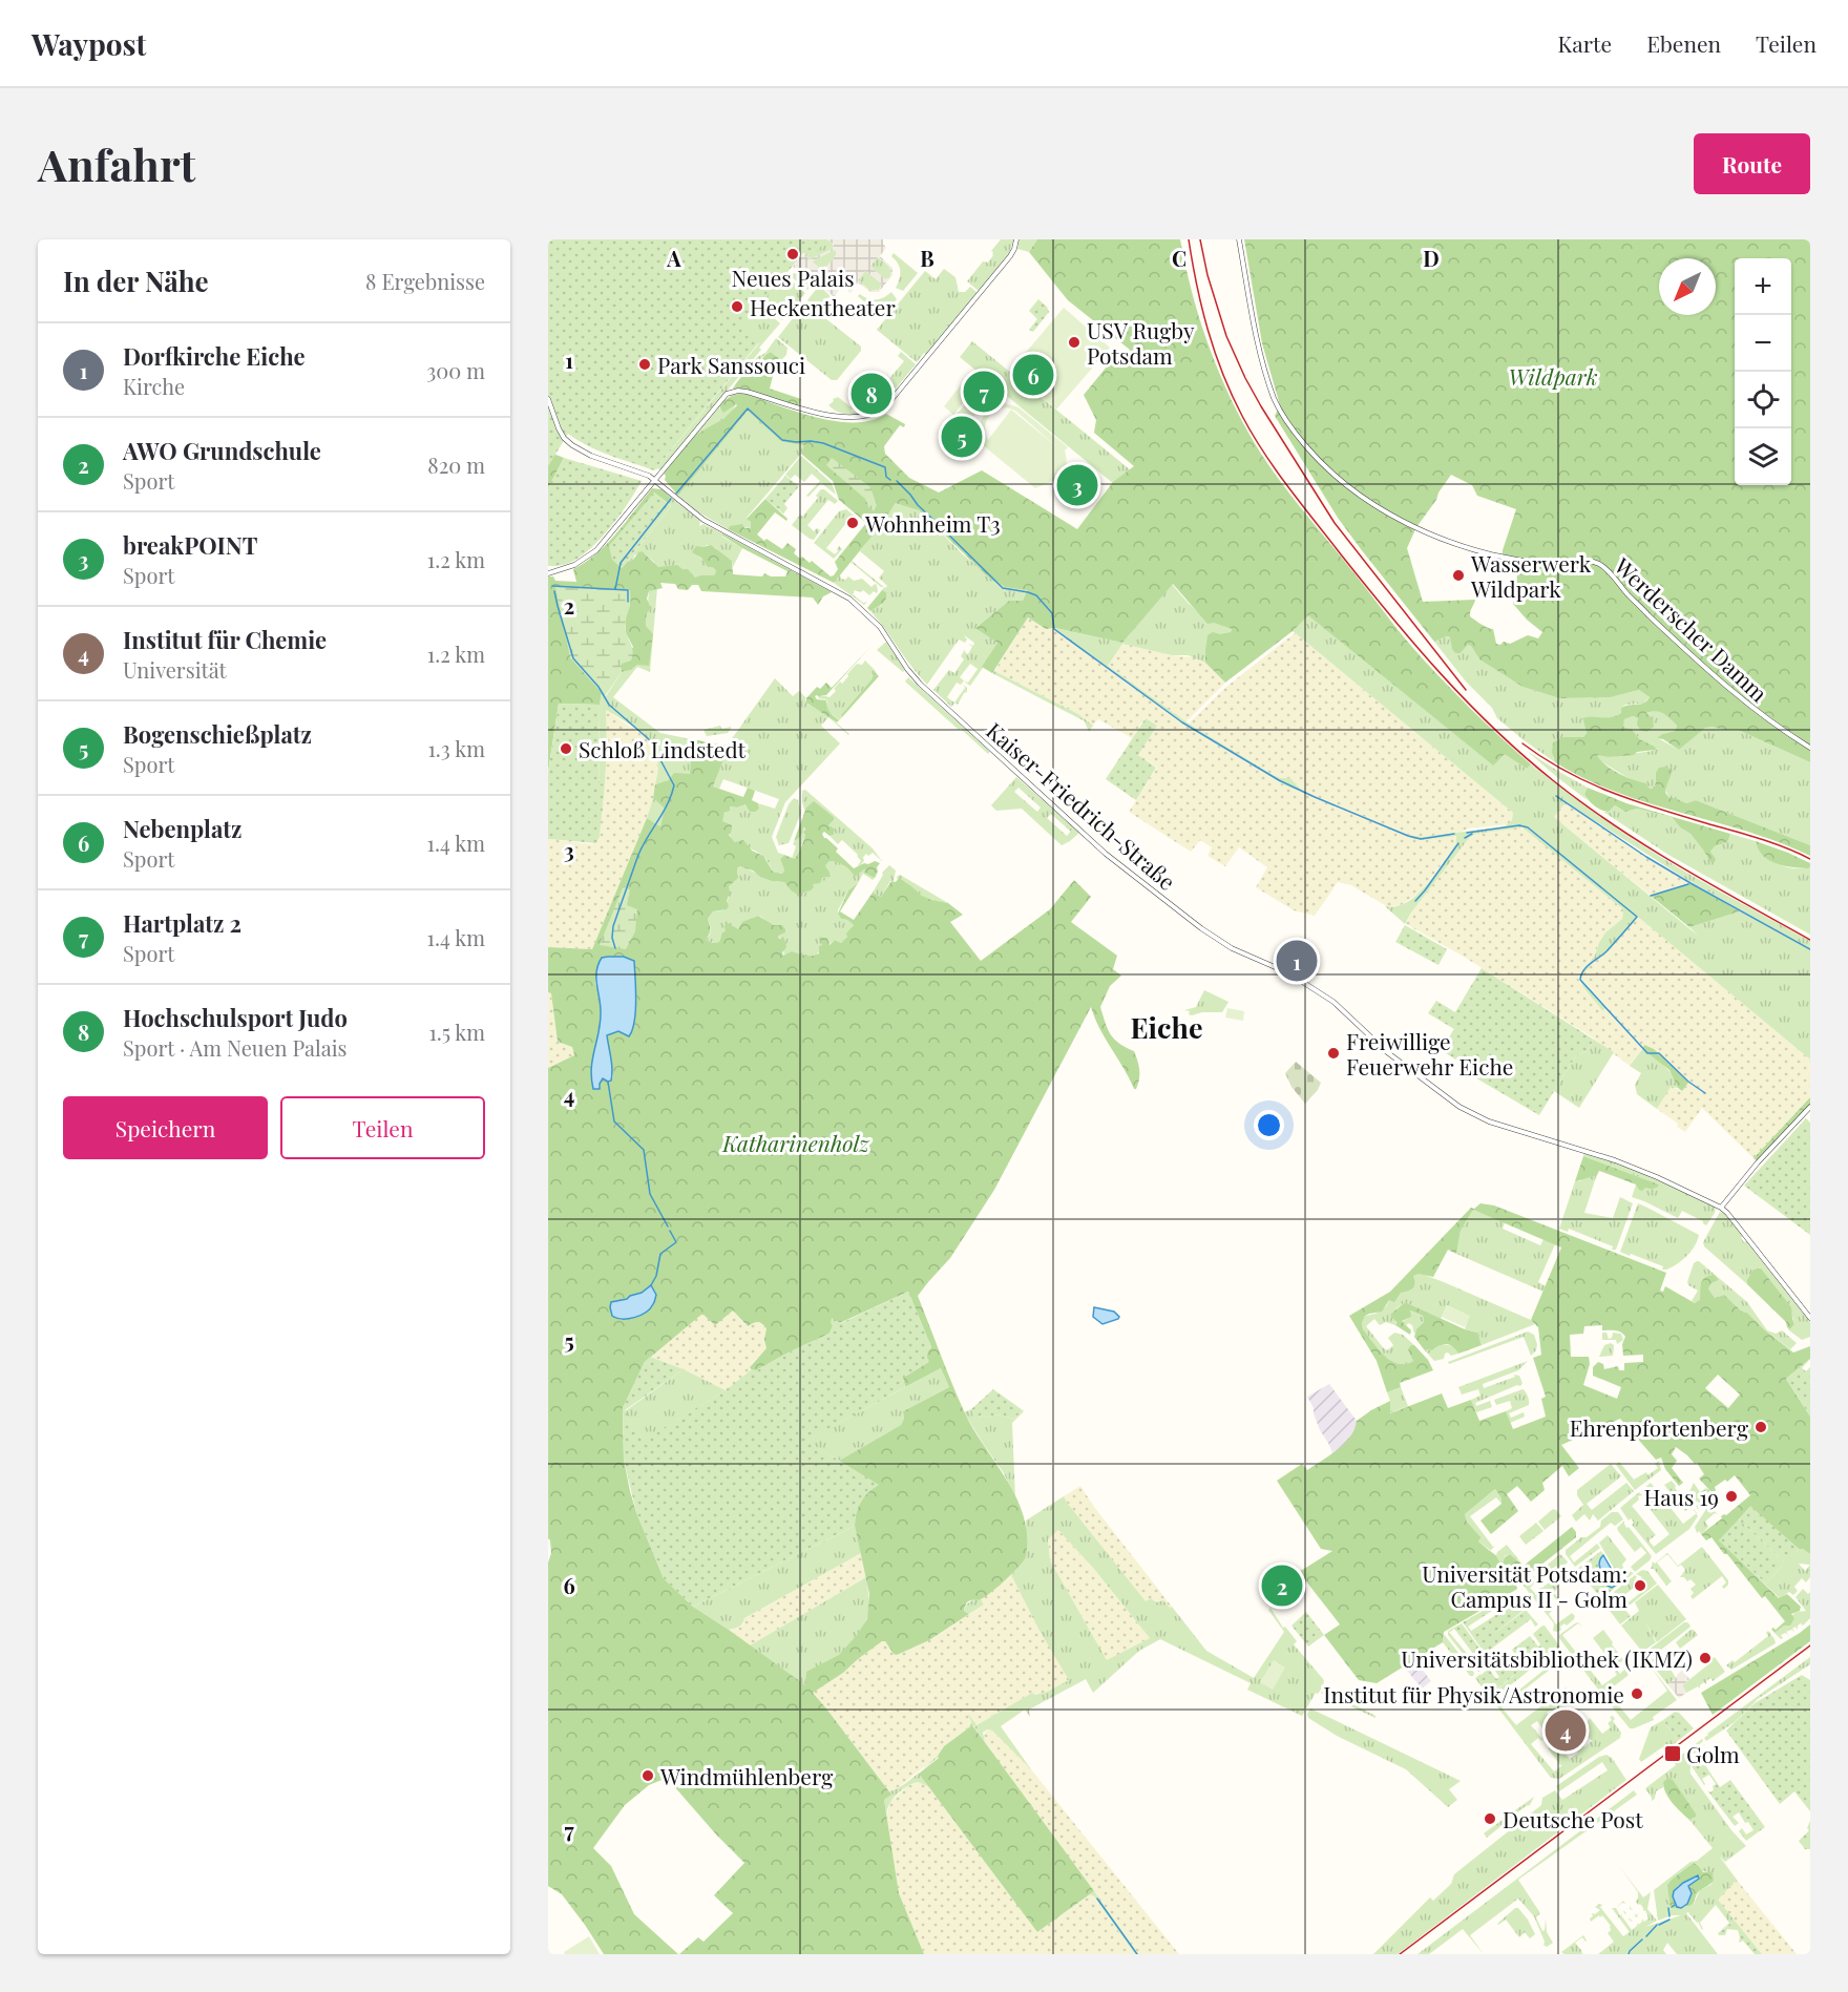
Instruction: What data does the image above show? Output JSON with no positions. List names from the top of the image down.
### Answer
{
  "streets": {
    "street": ["Werderscher Damm", "Kaiser-Friedrich-Straße"]
  },
  "districts": ["Eiche"],
  "parks": ["Wildpark", "Katharinenholz"],
  "places": {
    "other": [
      "Neues Palais",
      "Heckentheater",
      "USV Rugby Potsdam",
      "Park Sanssouci",
      "Wohnheim T3",
      "Wasserwerk Wildpark",
      "Schloß Lindstedt",
      "Freiwillige Feuerwehr Eiche",
      "Ehrenpfortenberg",
      "Haus 19",
      "Universität Potsdam: Campus II - Golm",
      "Universitätsbibliothek (IKMZ)",
      "Institut für Physik/Astronomie",
      "Windmühlenberg",
      "Deutsche Post"
    ],
    "transit": ["Golm"]
  },
  "north": "bottom left",
  "page": {
    "header": "Waypost",
    "nav": ["Karte", "Ebenen", "Teilen"],
    "buttons": [
      "Route",
      ["Speichern", "Teilen"]
    ],
    "title": "Anfahrt",
    "heading": ["In der Nähe", "8 Ergebnisse"],
    "map_buttons": ["+", "−"],
    "list": [
      {
        "mark": "1",
        "name": "Dorfkirche Eiche",
        "note": "Kirche",
        "value": "300 m"
      },
      {
        "mark": "2",
        "name": "AWO Grundschule",
        "note": "Sport",
        "value": "820 m"
      },
      {
        "mark": "3",
        "name": "breakPOINT",
        "note": "Sport",
        "value": "1.2 km"
      },
      {
        "mark": "4",
        "name": "Institut für Chemie",
        "note": "Universität",
        "value": "1.2 km"
      },
      {
        "mark": "5",
        "name": "Bogenschießplatz",
        "note": "Sport",
        "value": "1.3 km"
      },
      {
        "mark": "6",
        "name": "Nebenplatz",
        "note": "Sport",
        "value": "1.4 km"
      },
      {
        "mark": "7",
        "name": "Hartplatz 2",
        "note": "Sport",
        "value": "1.4 km"
      },
      {
        "mark": "8",
        "name": "Hochschulsport Judo",
        "note": "Sport · Am Neuen Palais",
        "value": "1.5 km"
      }
    ],
    "pins": [
      "6",
      "7",
      "8",
      "5",
      "3",
      "1",
      "2",
      "4"
    ]
  },
  "grid": {
    "columns": [
      "A",
      "B",
      "C",
      "D"
    ],
    "rows": [
      "1",
      "2",
      "3",
      "4",
      "5",
      "6",
      "7"
    ]
  }
}
